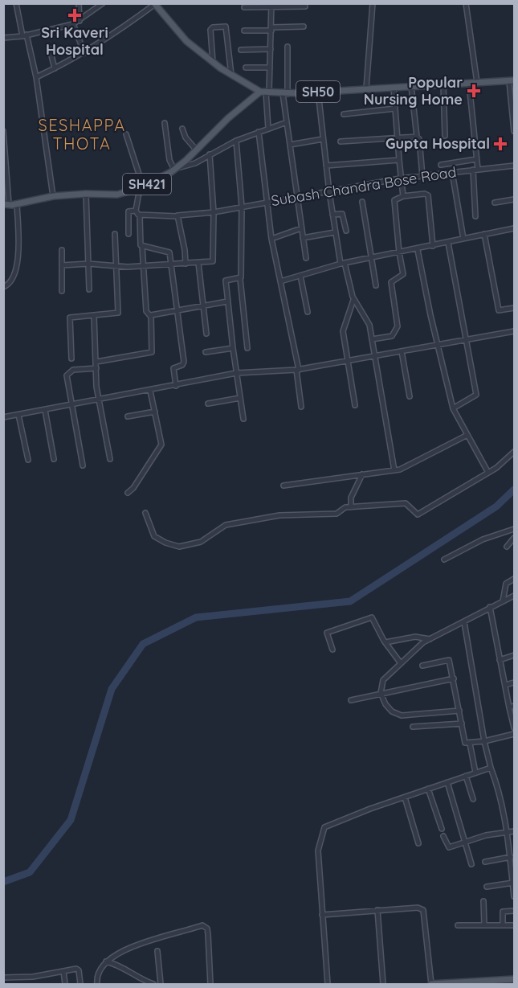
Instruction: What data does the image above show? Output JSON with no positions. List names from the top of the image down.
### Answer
{
  "streets": {
    "main road": ["SH50", "SH421"],
    "street": ["Subash Chandra Bose Road"]
  },
  "crossings": [
    ["SH50", "SH421"]
  ],
  "districts": ["SESHAPPA THOTA"],
  "places": {
    "health": ["Sri Kaveri Hospital", "Popular Nursing Home", "Gupta Hospital"]
  }
}
